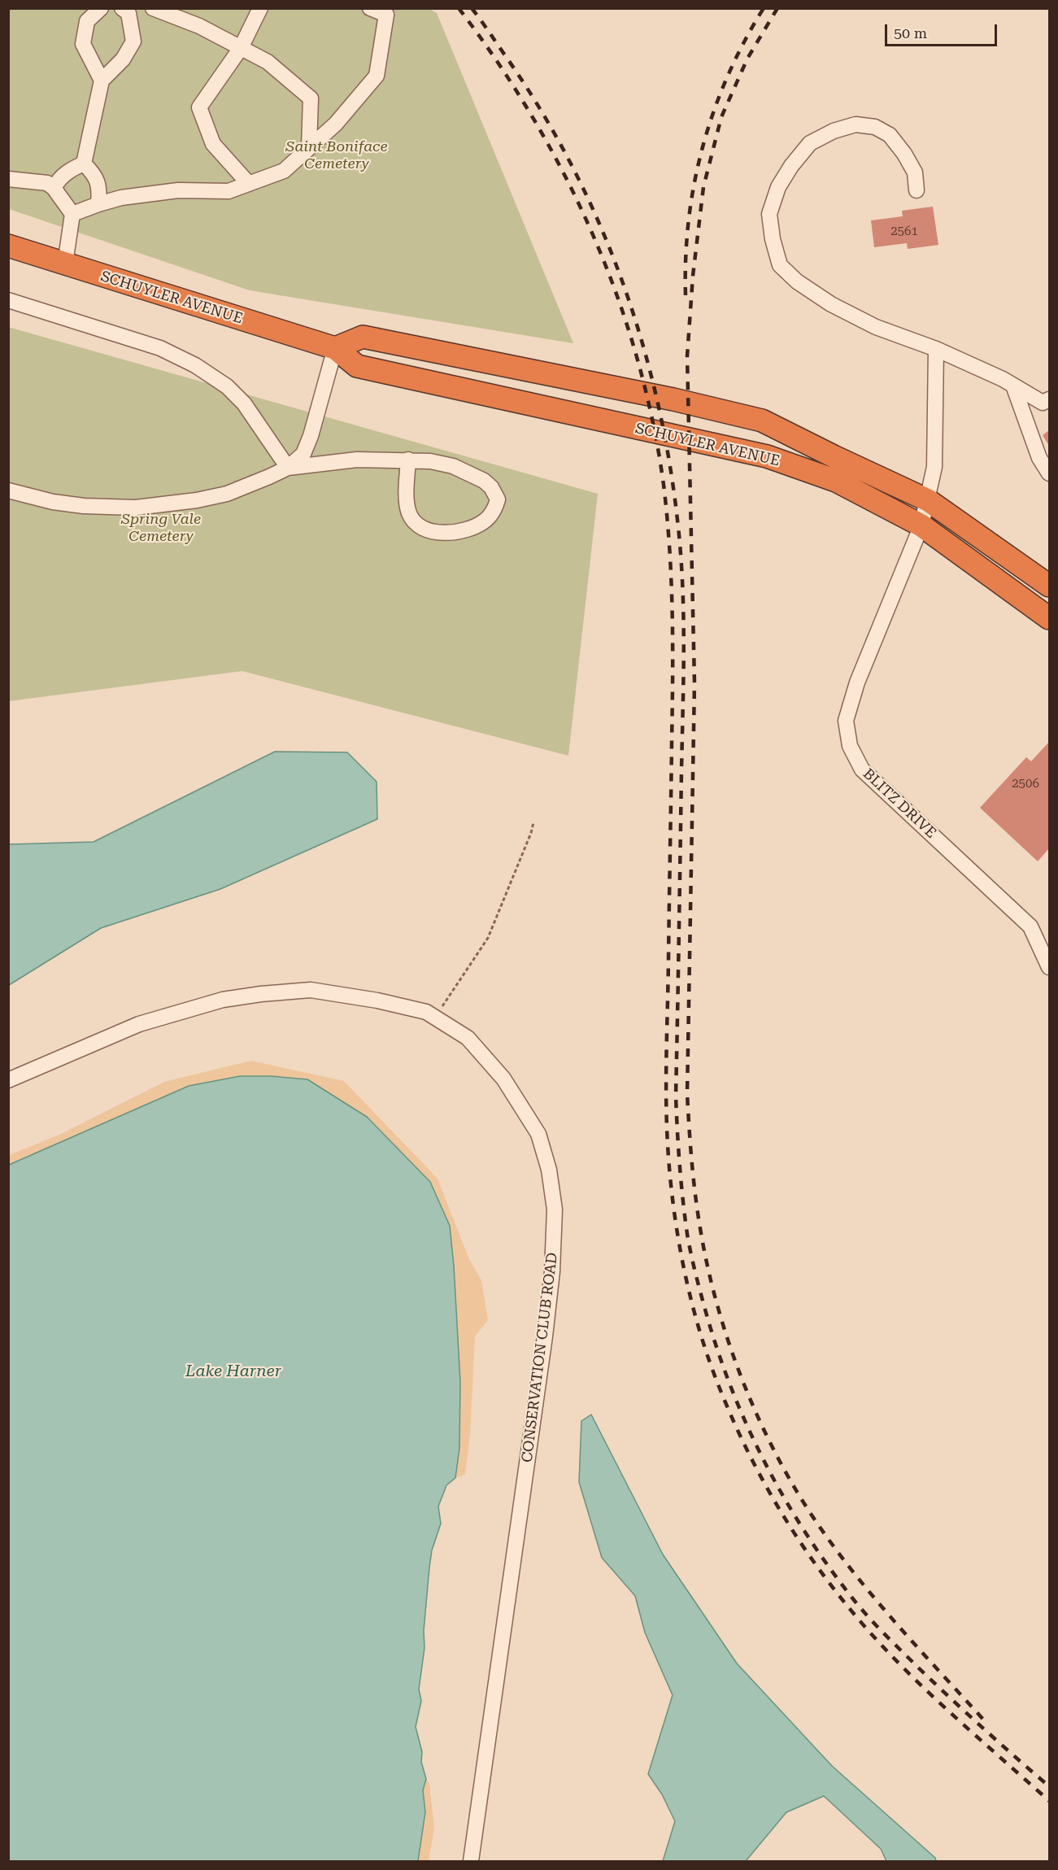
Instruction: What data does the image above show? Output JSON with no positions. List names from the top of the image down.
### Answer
{
  "streets": {
    "highway": ["SCHUYLER AVENUE"],
    "street": ["BLITZ DRIVE", "CONSERVATION CLUB ROAD"]
  },
  "crossings": [
    ["SCHUYLER AVENUE", "BLITZ DRIVE"]
  ],
  "water": ["Lake Harner"],
  "parks": ["Saint Boniface Cemetery", "Spring Vale Cemetery"],
  "house_numbers": ["2561", "2506"],
  "scale_bar": "50 m"
}
